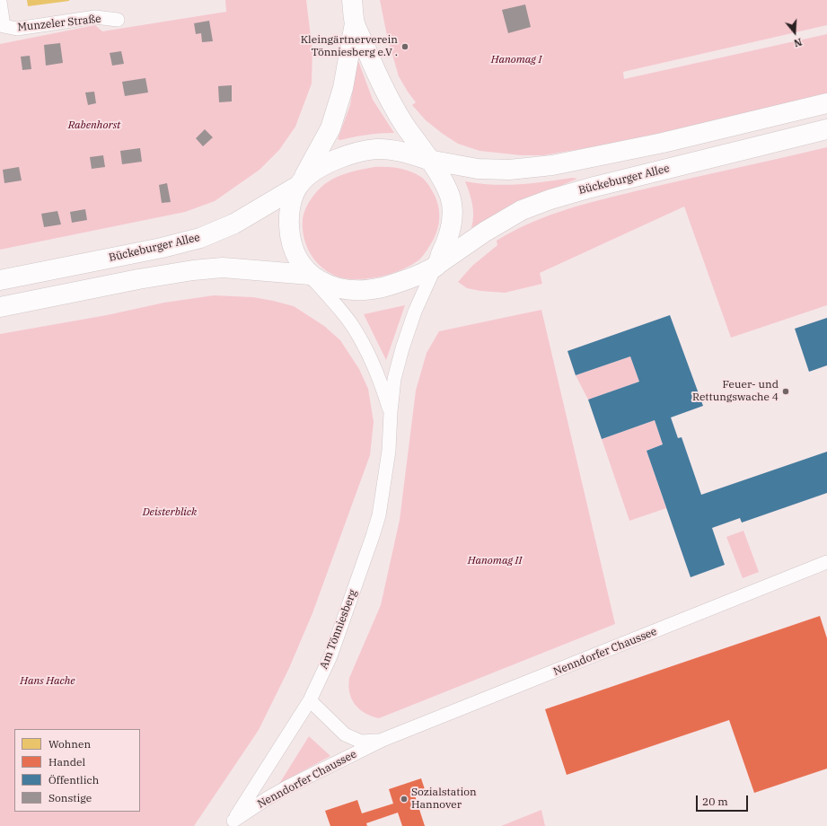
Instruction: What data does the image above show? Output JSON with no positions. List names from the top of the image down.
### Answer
{
  "streets": {
    "main road": ["Bückeburger Allee"],
    "street": ["Munzeler Straße", "Am Tönniesberg", "Nenndorfer Chaussee"]
  },
  "crossings": [
    ["Bückeburger Allee", "Am Tönniesberg"],
    ["Am Tönniesberg", "Nenndorfer Chaussee"]
  ],
  "parks": [
    "Hanomag I",
    "Rabenhorst",
    "Deisterblick",
    "Hanomag II",
    "Hans Hache"
  ],
  "places": ["Kleingärtnerverein Tönniesberg e.V .", "Feuer- und Rettungswache 4", "Sozialstation Hannover"],
  "legend": [
    "Wohnen",
    "Handel",
    "Öffentlich",
    "Sonstige"
  ],
  "scale_bar": "20 m",
  "north": "bottom"
}
